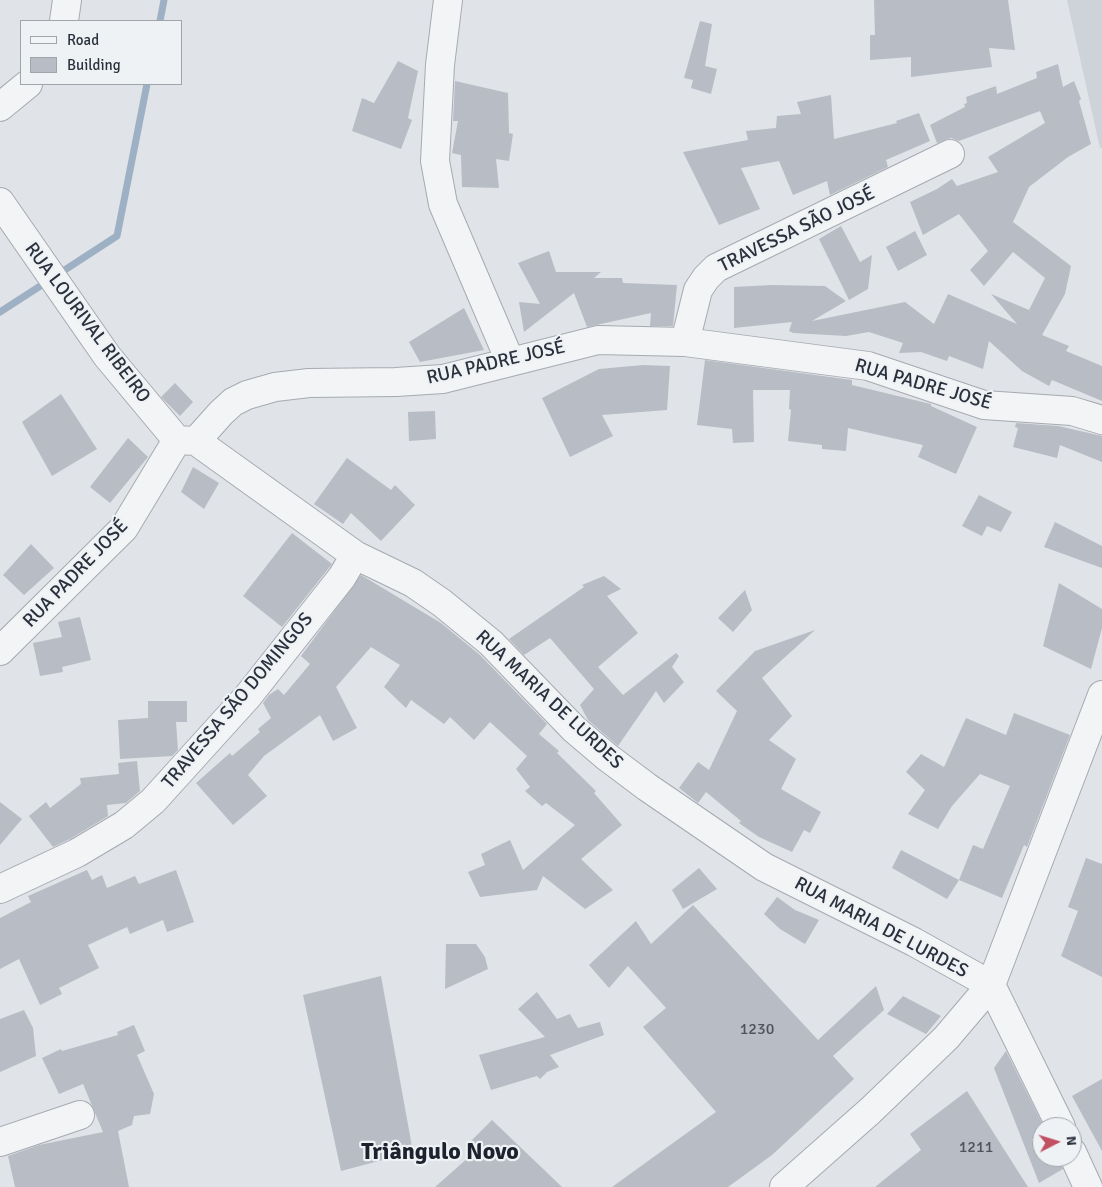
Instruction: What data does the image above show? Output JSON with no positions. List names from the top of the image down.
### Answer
{
  "streets": {
    "street": [
      "TRAVESSA SÃO JOSÉ",
      "RUA LOURIVAL RIBEIRO",
      "RUA PADRE JOSÉ",
      "RUA MARIA DE LURDES",
      "TRAVESSA SÃO DOMINGOS"
    ]
  },
  "crossings": [
    ["TRAVESSA SÃO JOSÉ", "RUA PADRE JOSÉ"],
    ["RUA LOURIVAL RIBEIRO", "RUA PADRE JOSÉ"],
    ["RUA LOURIVAL RIBEIRO", "RUA MARIA DE LURDES"],
    ["RUA PADRE JOSÉ", "RUA MARIA DE LURDES"],
    ["RUA MARIA DE LURDES", "TRAVESSA SÃO DOMINGOS"]
  ],
  "districts": ["Triângulo Novo"],
  "house_numbers": ["1230", "1211"],
  "legend": ["Road", "Building"],
  "north": "right"
}
